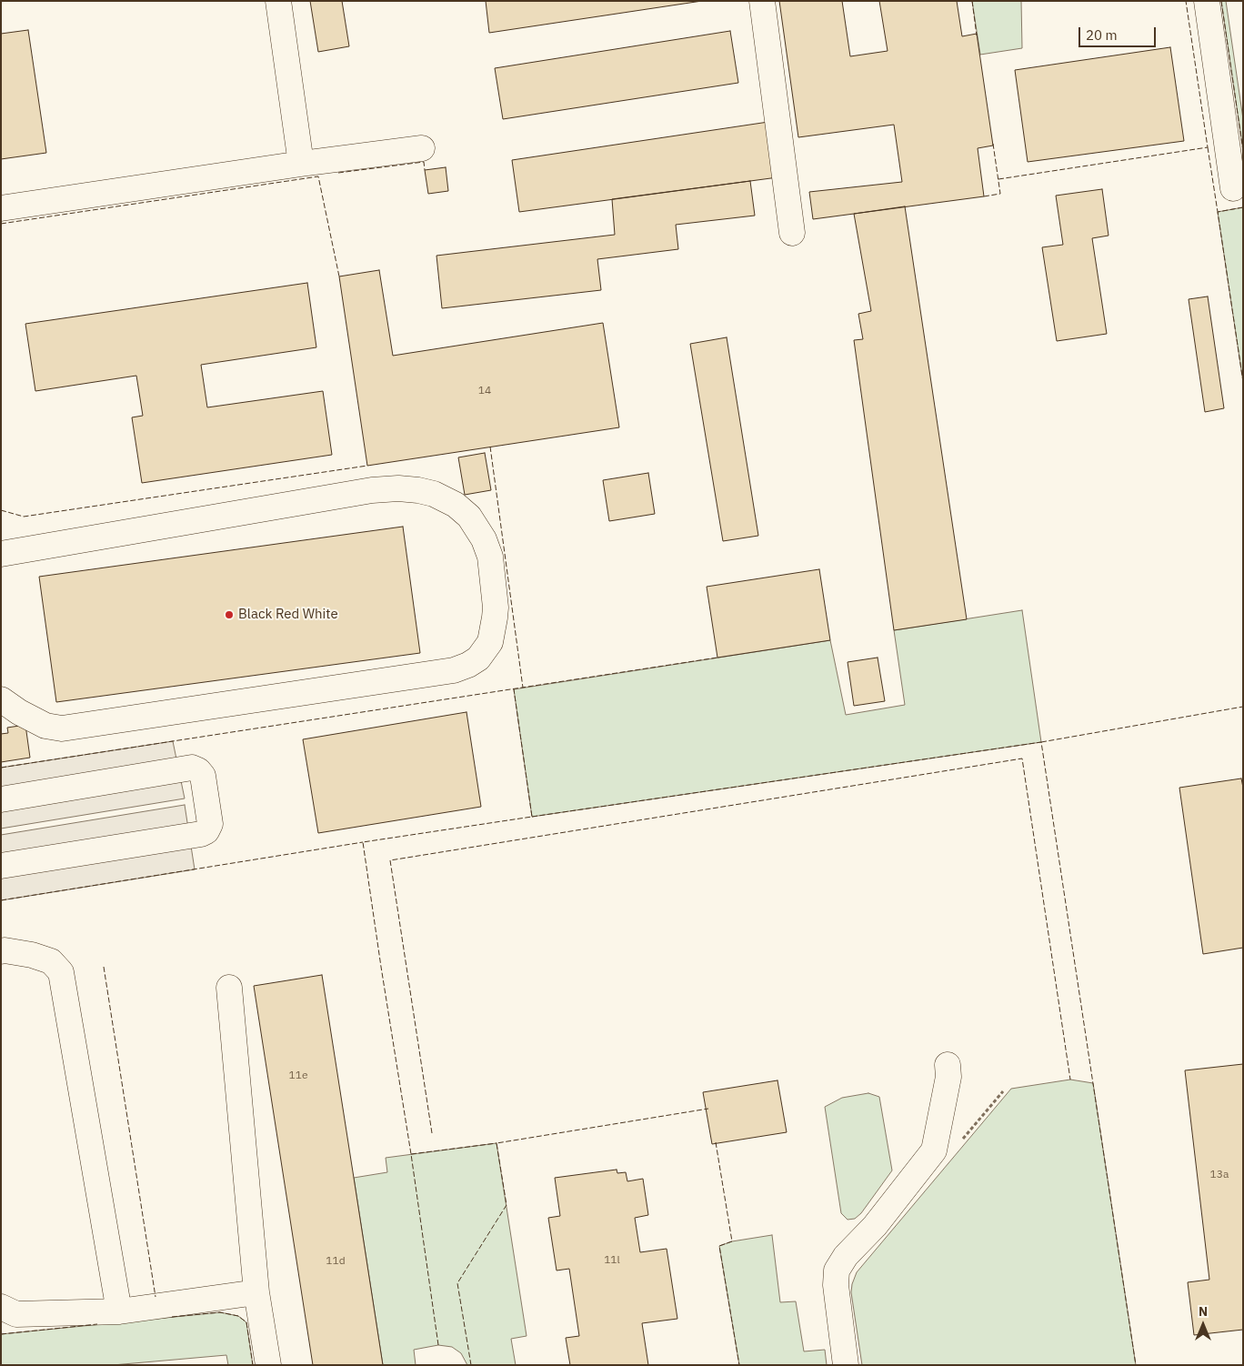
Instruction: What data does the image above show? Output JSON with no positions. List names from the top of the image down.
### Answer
{
  "places": ["Black Red White"],
  "house_numbers": [
    "14",
    "11e",
    "13a",
    "11l",
    "11d"
  ],
  "scale_bar": "20 m",
  "north": "top"
}
